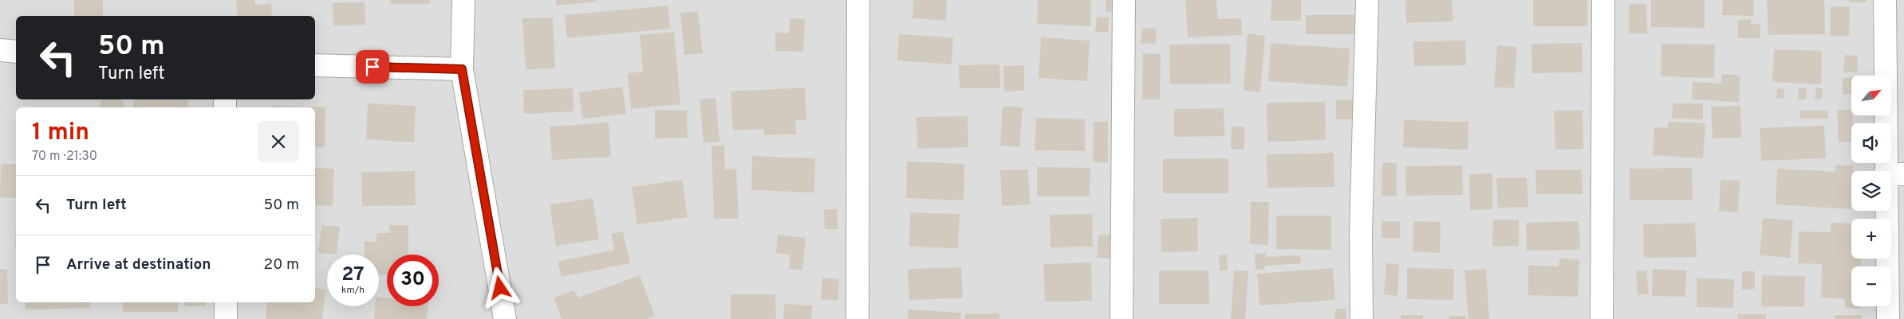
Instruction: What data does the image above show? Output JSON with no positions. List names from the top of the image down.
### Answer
{
  "north": "top right",
  "page": {
    "turn": ["50 m", "Turn left"],
    "map_buttons": ["+", "−"],
    "heading": ["1 min", "70 m · 21:30"],
    "list": [
      {
        "name": "Turn left",
        "value": "50 m"
      },
      {
        "name": "Arrive at destination",
        "value": "20 m"
      }
    ],
    "speed": "27 km/h",
    "limit": "30"
  }
}
